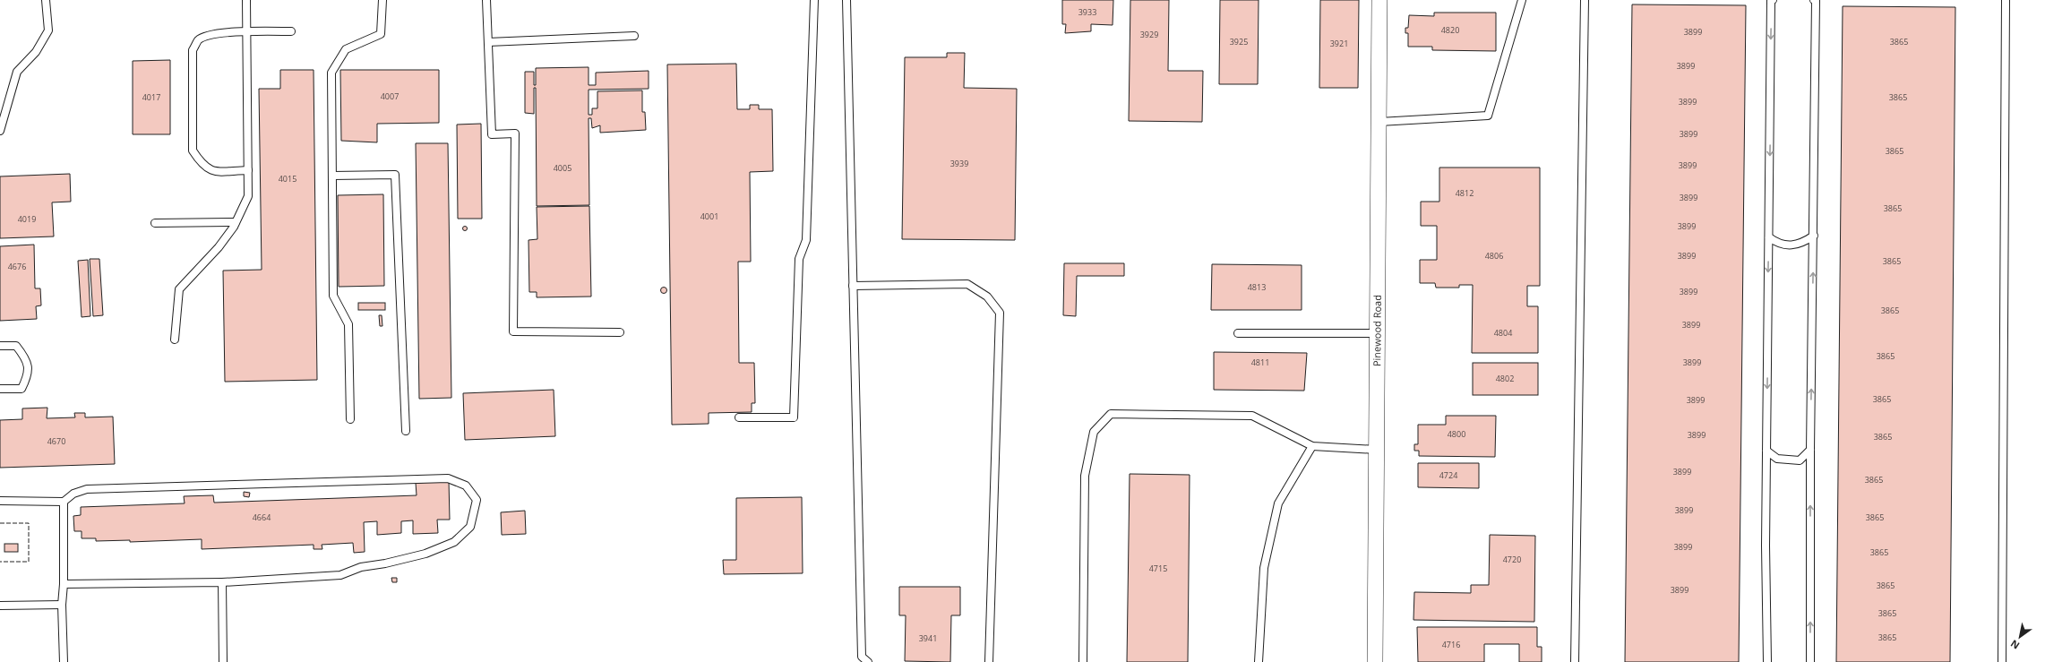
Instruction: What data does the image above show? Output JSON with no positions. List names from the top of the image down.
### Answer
{
  "streets": {
    "street": ["Pinewood Road"]
  },
  "house_numbers": [
    "3933",
    "4820",
    "3899",
    "3929",
    "3925",
    "3865",
    "3921",
    "3899",
    "4007",
    "4017",
    "3865",
    "3899",
    "3899",
    "3865",
    "3939",
    "3899",
    "4005",
    "4015",
    "4812",
    "3899",
    "3865",
    "4001",
    "4019",
    "3899",
    "4806",
    "3899",
    "3865",
    "4676",
    "4813",
    "3899",
    "3865",
    "3899",
    "4804",
    "3865",
    "4811",
    "3899",
    "4802",
    "3865",
    "3899",
    "4800",
    "3899",
    "3865",
    "4670",
    "3899",
    "4724",
    "3865",
    "3899",
    "4664",
    "3865",
    "3899",
    "3865",
    "4720",
    "4715",
    "3865",
    "3899",
    "3865",
    "3865",
    "3941",
    "4716"
  ],
  "north": "bottom left"
}
